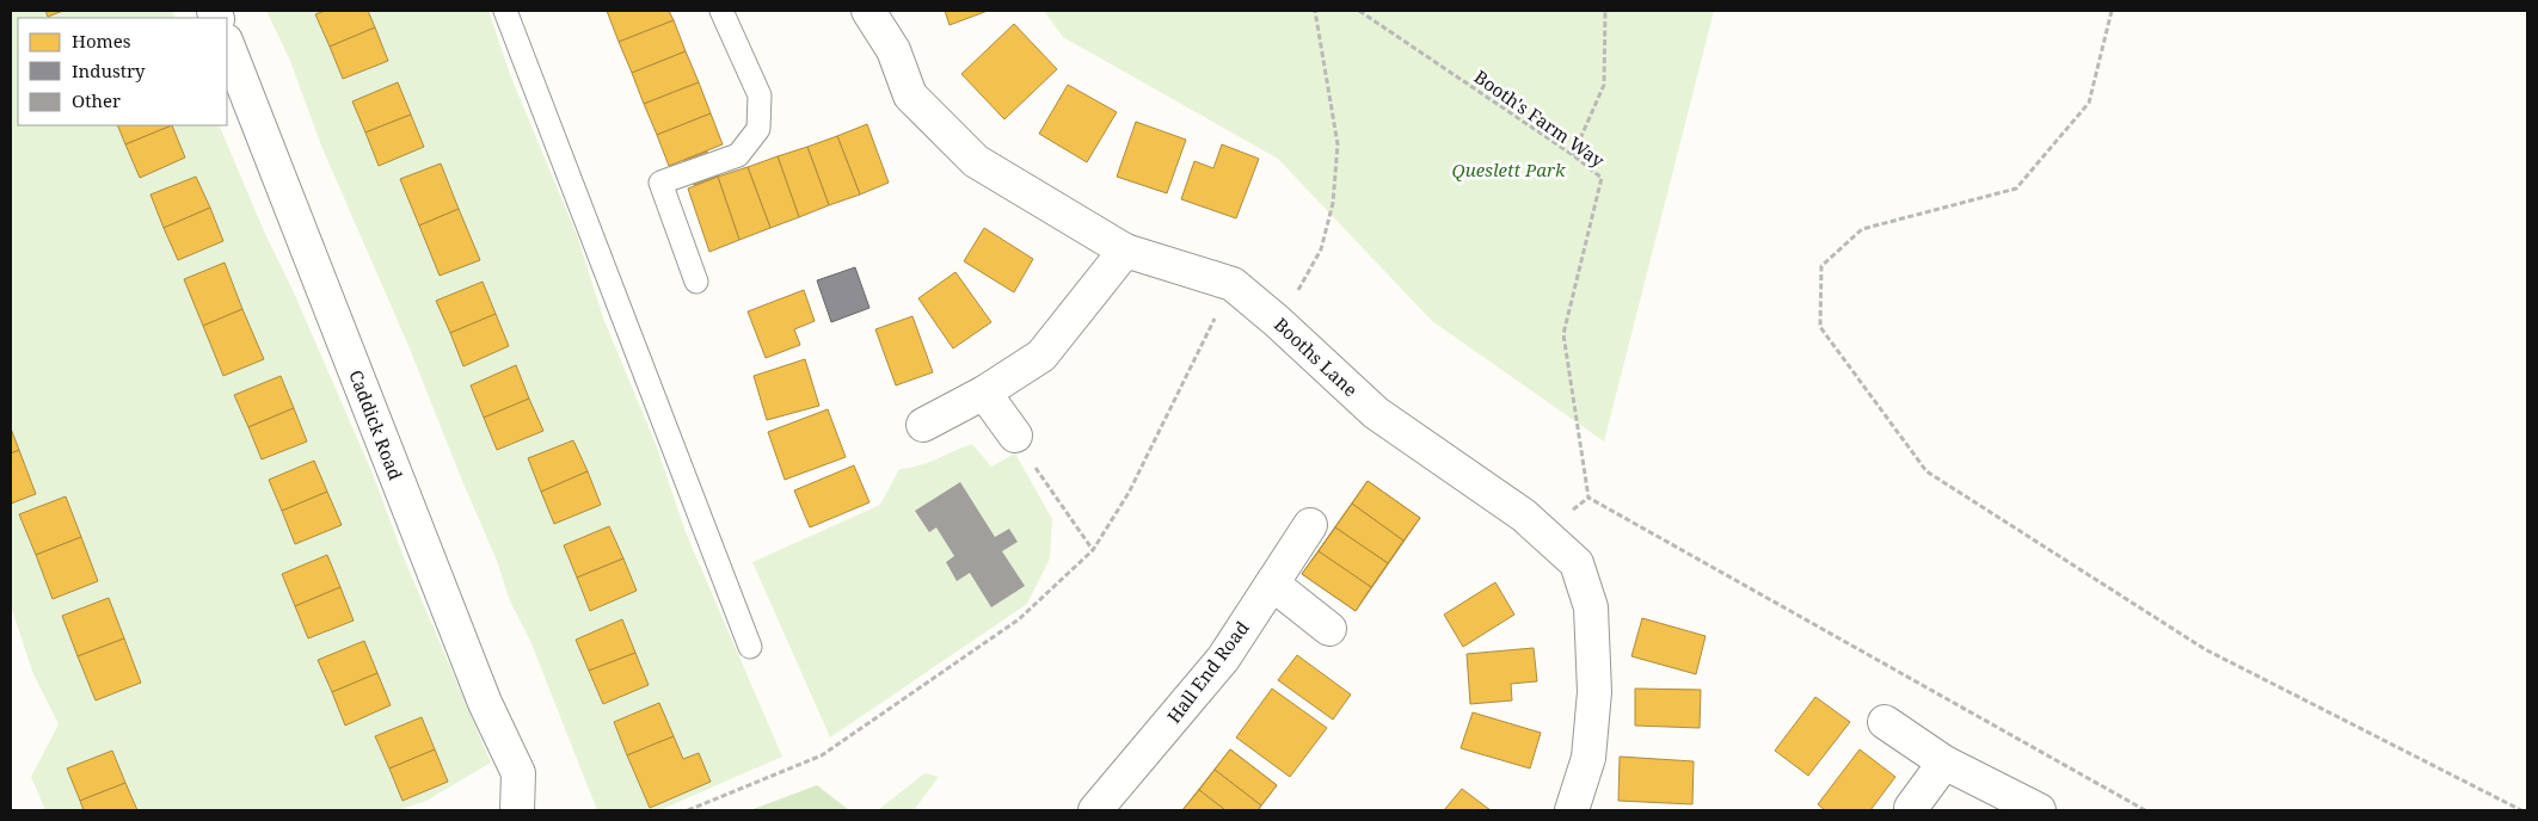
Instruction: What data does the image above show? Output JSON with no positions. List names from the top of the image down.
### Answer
{
  "streets": {
    "street": ["Booths Lane", "Caddick Road", "Hall End Road"],
    "path": ["Booth's Farm Way"]
  },
  "parks": ["Queslett Park"],
  "legend": ["Homes", "Industry", "Other"]
}
